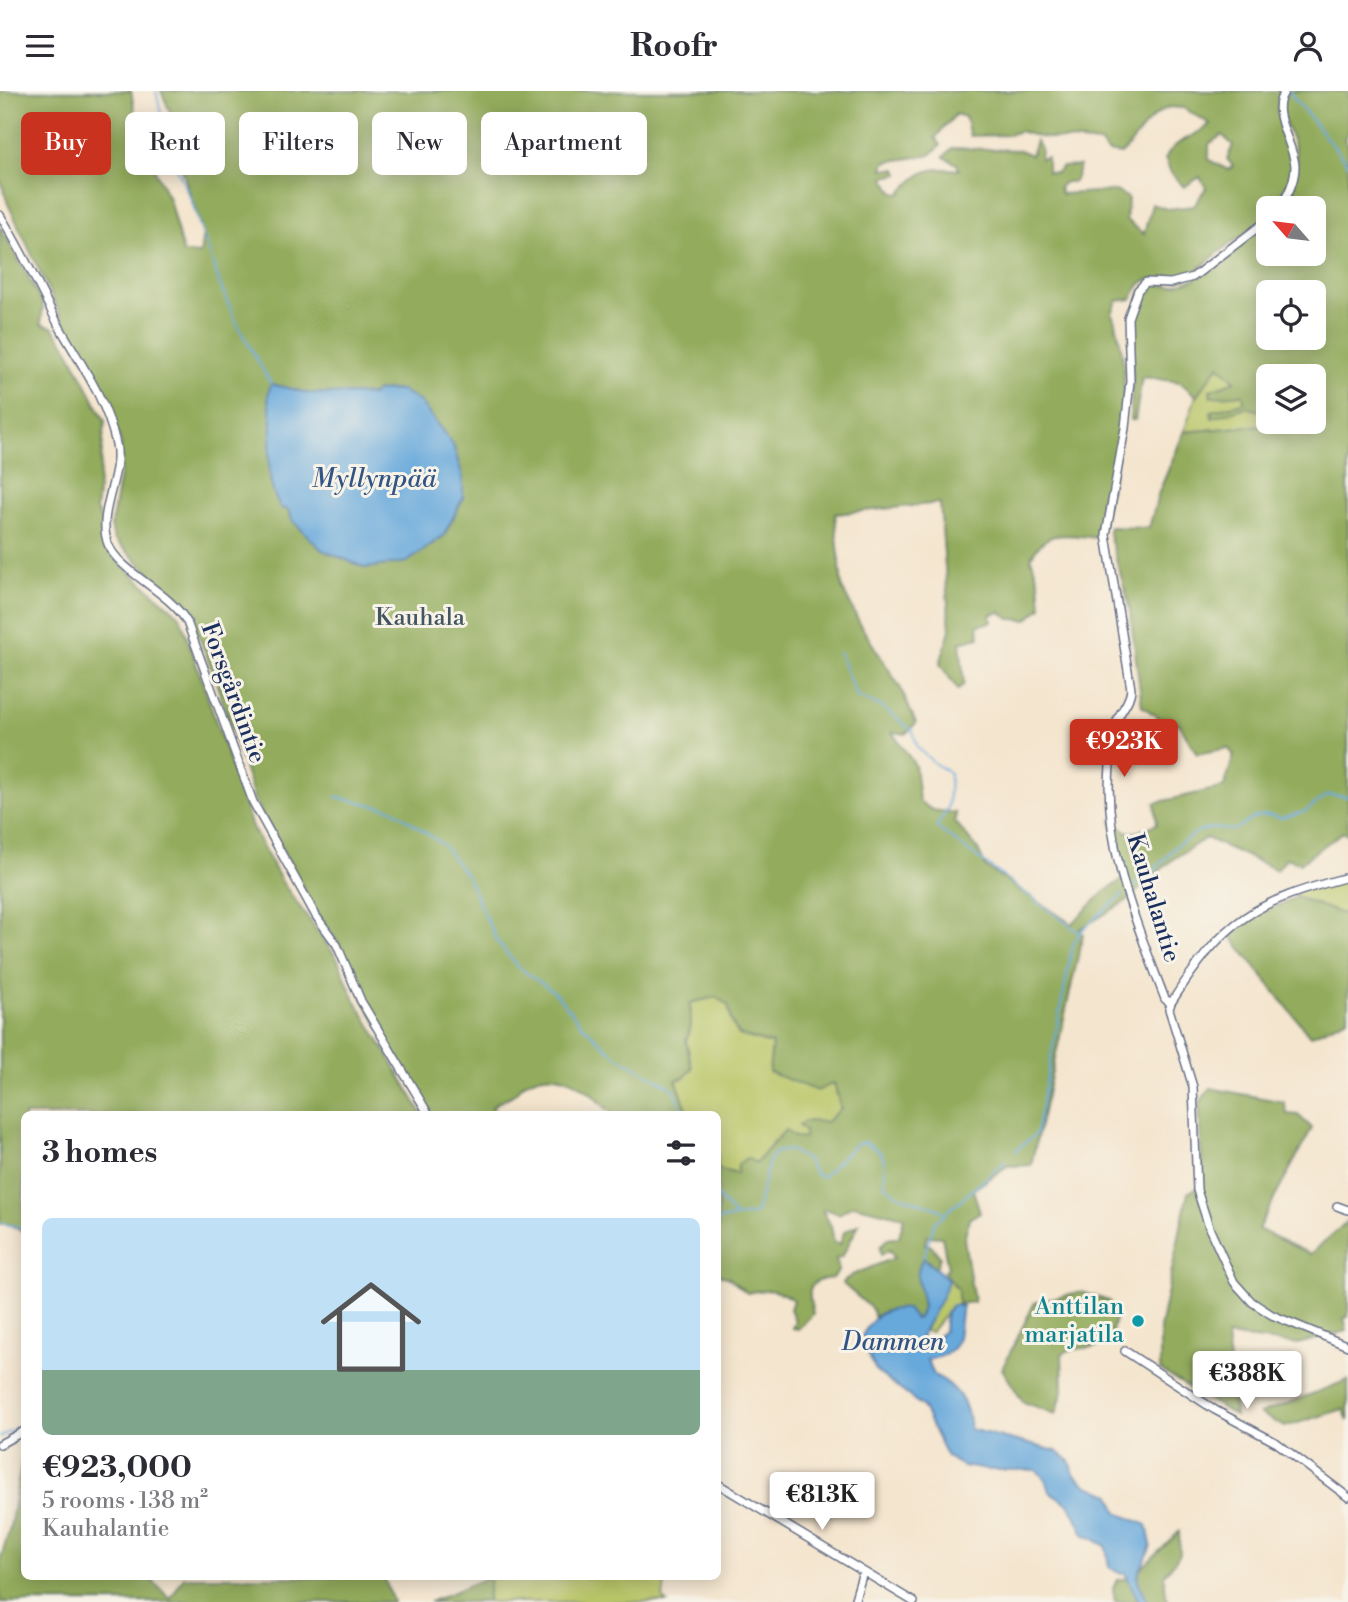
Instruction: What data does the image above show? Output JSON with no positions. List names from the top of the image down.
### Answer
{
  "streets": {
    "street": ["Forsgårdintie", "Kauhalantie"]
  },
  "water": ["Myllynpää", "Dammen"],
  "parks": ["Kauhala"],
  "places": ["Anttilan marjatila"],
  "north": "top left",
  "page": {
    "header": "Roofr",
    "chip": [
      "Buy",
      "Rent",
      "Filters",
      "New",
      "Apartment"
    ],
    "price": ["€923K", "€388K", "€813K"],
    "heading": "3 homes",
    "list": [
      {
        "name": "€923,000",
        "note": "5 rooms · 138 m² · Kauhalantie"
      }
    ]
  }
}
